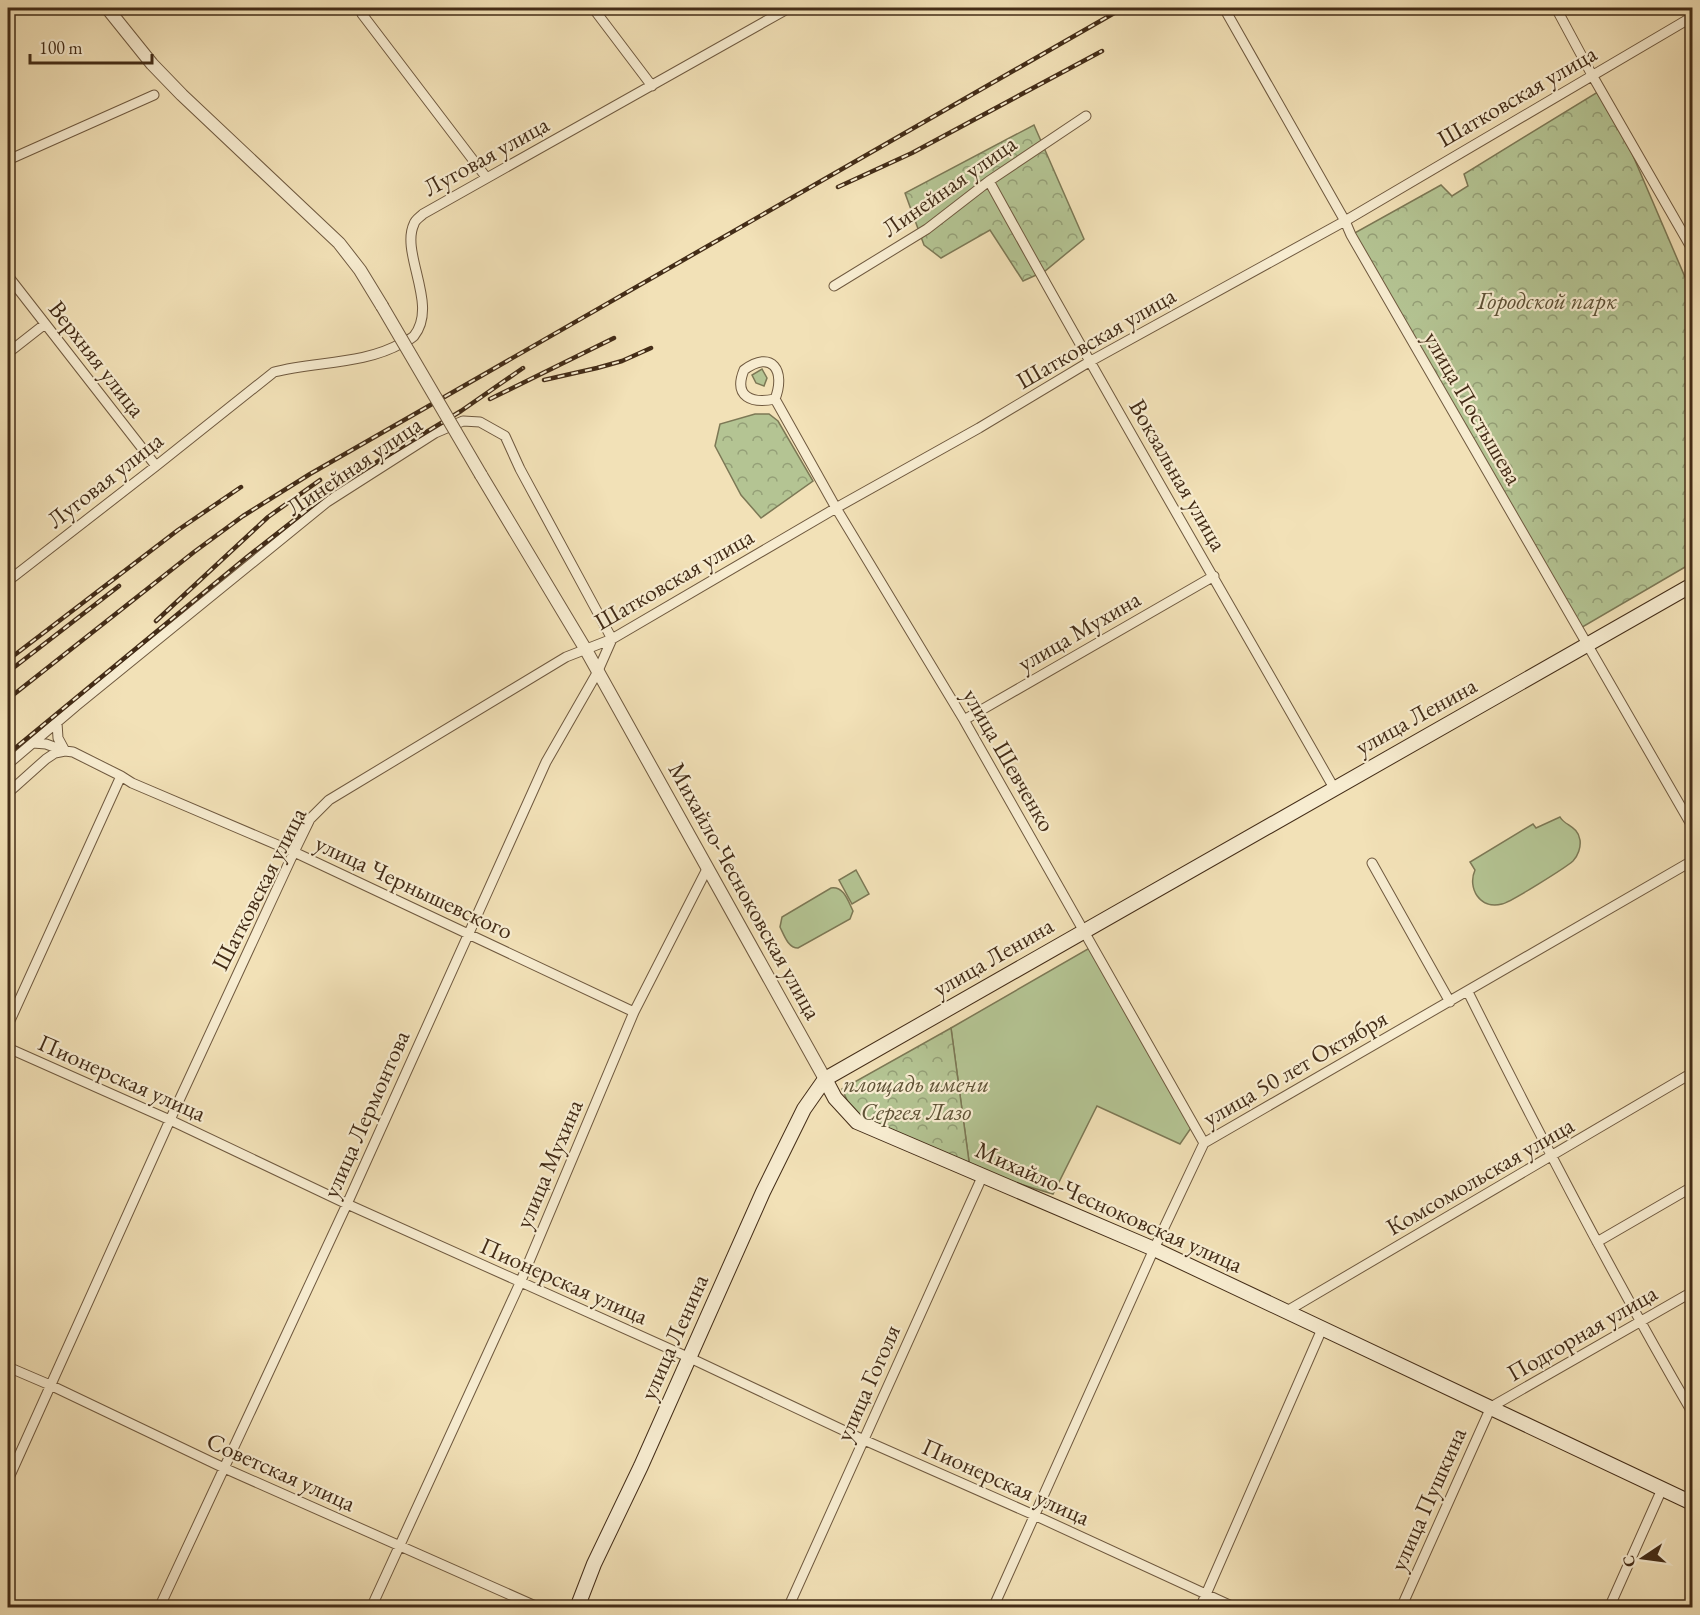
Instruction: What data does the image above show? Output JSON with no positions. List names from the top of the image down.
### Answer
{
  "streets": {
    "main road": ["улица Ленина", "Михайло-Чесноковская улица"],
    "street": [
      "Шатковская улица",
      "Луговая улица",
      "Линейная улица",
      "Верхняя улица",
      "улица Постышева",
      "Вокзальная улица",
      "улица Мухина",
      "улица Шевченко",
      "улица Чернышевского",
      "улица 50 лет Октября",
      "Пионерская улица",
      "улица Лермонтова",
      "Комсомольская улица",
      "Подгорная улица",
      "улица Гоголя",
      "Советская улица",
      "улица Пушкина"
    ]
  },
  "crossings": [
    ["Шатковская улица", "Линейная улица"],
    ["Шатковская улица", "улица Постышева"],
    ["Шатковская улица", "Вокзальная улица"],
    ["Шатковская улица", "улица Шевченко"],
    ["Шатковская улица", "улица Чернышевского"],
    ["Шатковская улица", "Михайло-Чесноковская улица"],
    ["Шатковская улица", "Пионерская улица"],
    ["Шатковская улица", "улица Лермонтова"],
    ["Шатковская улица", "Советская улица"],
    ["Луговая улица", "Верхняя улица"],
    ["Линейная улица", "Вокзальная улица"],
    ["Линейная улица", "улица Чернышевского"],
    ["Линейная улица", "улица Лермонтова"],
    ["улица Постышева", "улица Ленина"],
    ["Вокзальная улица", "улица Мухина"],
    ["Вокзальная улица", "улица Ленина"],
    ["улица Мухина", "улица Шевченко"],
    ["улица Мухина", "улица Чернышевского"],
    ["улица Мухина", "Михайло-Чесноковская улица"],
    ["улица Мухина", "Пионерская улица"],
    ["улица Мухина", "Советская улица"],
    ["улица Ленина", "улица Шевченко"],
    ["улица Ленина", "Михайло-Чесноковская улица"],
    ["улица Ленина", "Пионерская улица"],
    ["улица Шевченко", "улица 50 лет Октября"],
    ["улица Чернышевского", "улица Лермонтова"],
    ["Михайло-Чесноковская улица", "улица 50 лет Октября"],
    ["Михайло-Чесноковская улица", "улица Лермонтова"],
    ["Михайло-Чесноковская улица", "Комсомольская улица"],
    ["Михайло-Чесноковская улица", "Подгорная улица"],
    ["Михайло-Чесноковская улица", "улица Гоголя"],
    ["Михайло-Чесноковская улица", "улица Пушкина"],
    ["улица 50 лет Октября", "Пионерская улица"],
    ["Пионерская улица", "улица Лермонтова"],
    ["Пионерская улица", "улица Гоголя"],
    ["улица Лермонтова", "Советская улица"],
    ["Подгорная улица", "улица Пушкина"]
  ],
  "parks": ["Городской парк", "площадь имени Сергея Лазо"],
  "scale_bar": "100 m",
  "north": "left"
}
